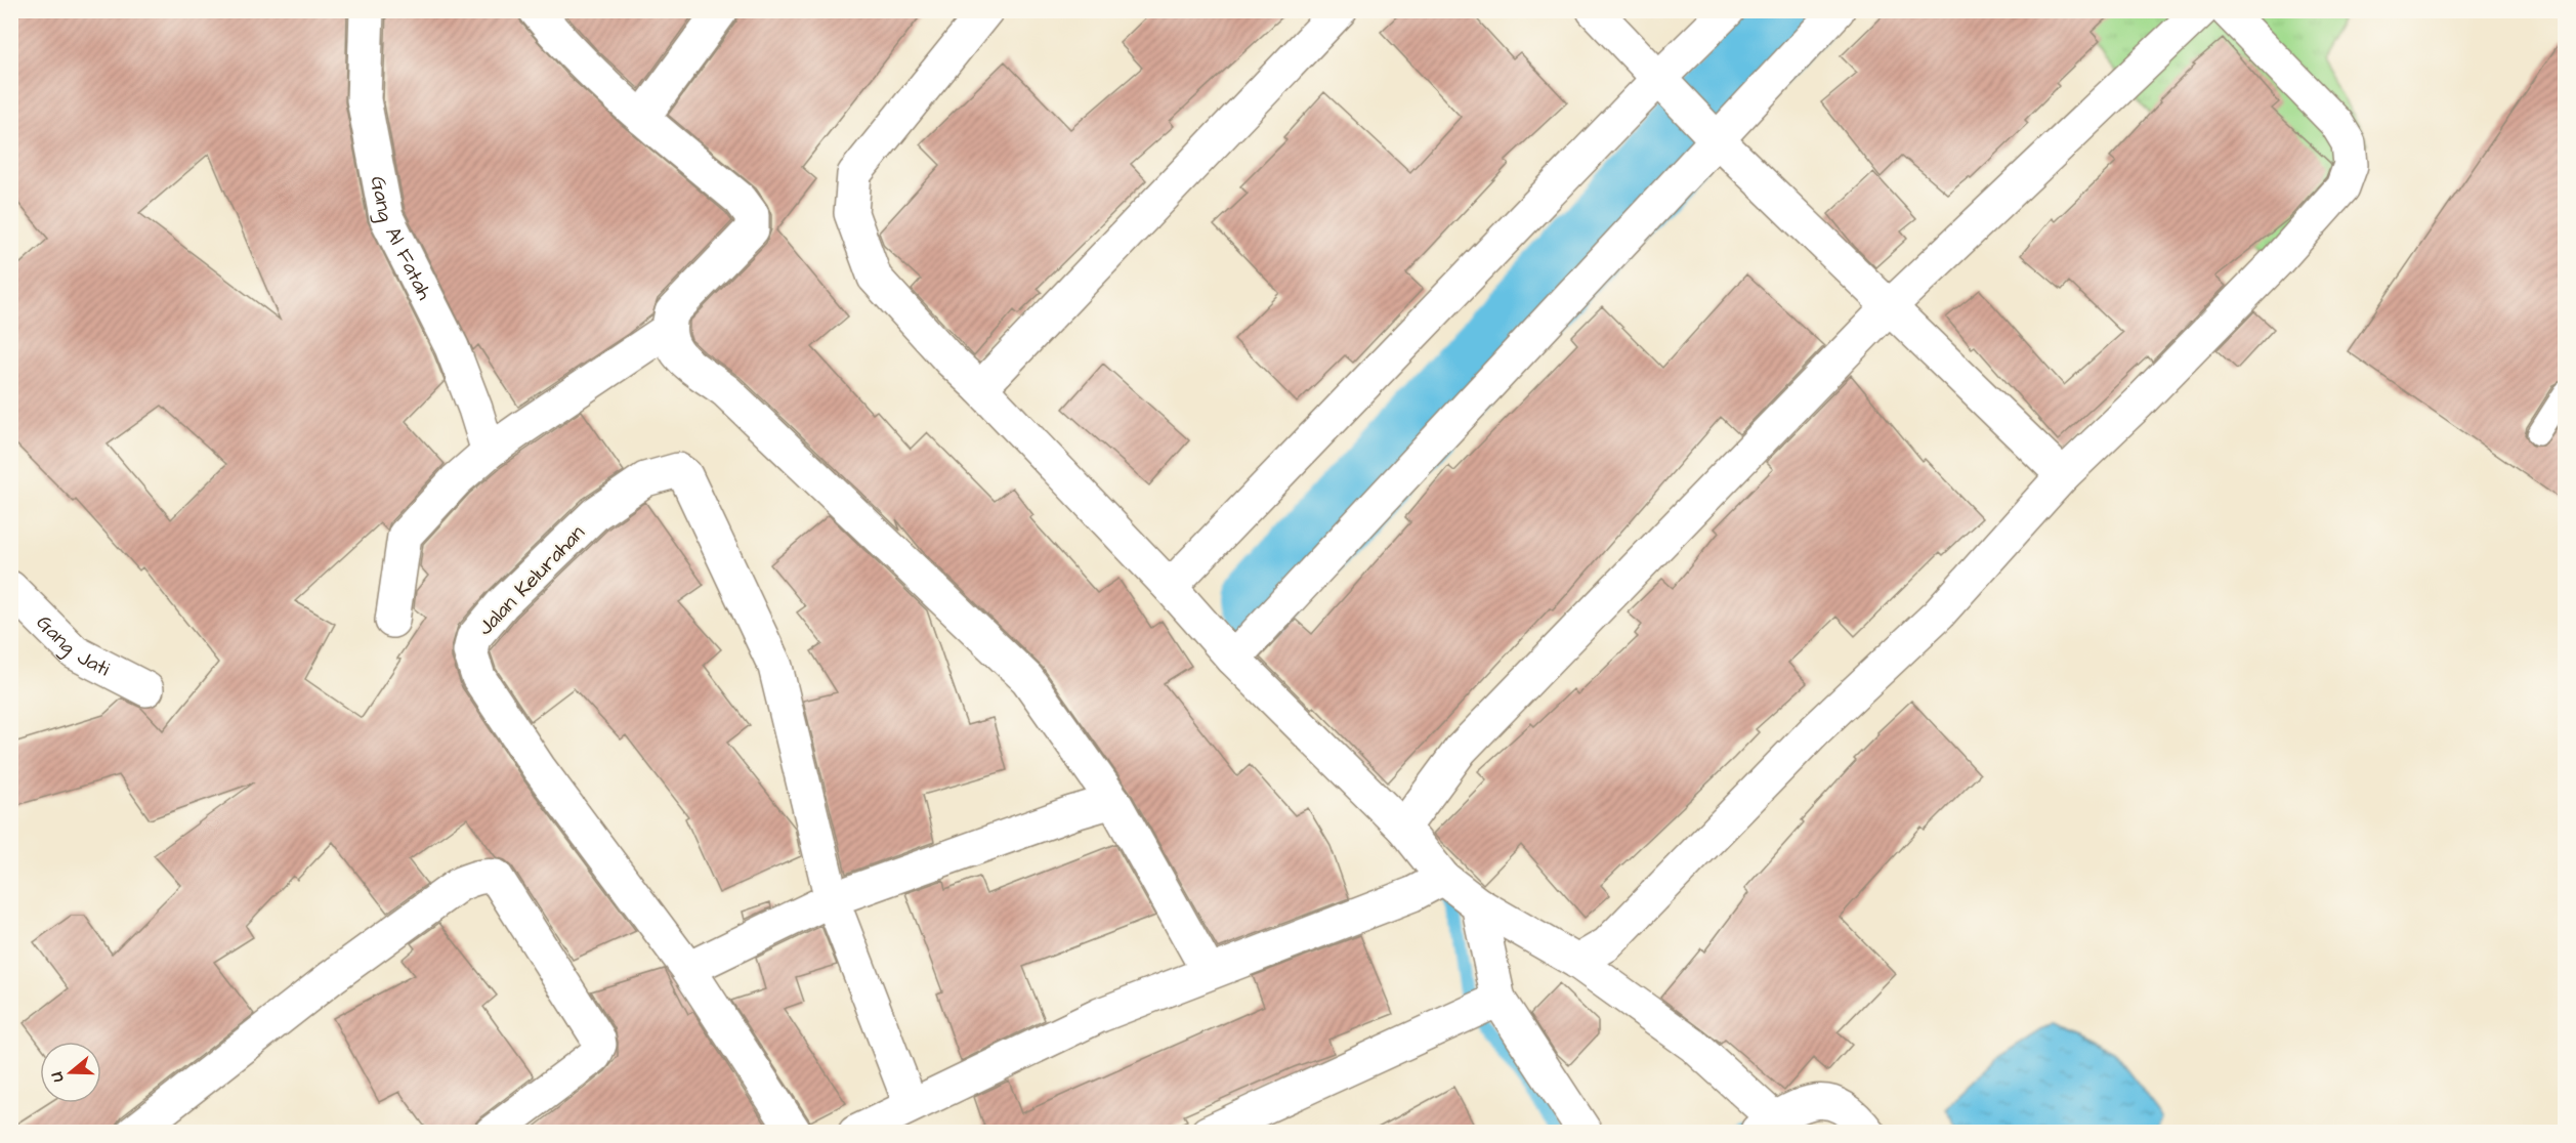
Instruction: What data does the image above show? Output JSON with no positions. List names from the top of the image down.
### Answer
{
  "streets": {
    "street": ["Gang Al Fatah", "Jalan Kelurahan", "Gang Jati"]
  },
  "north": "left"
}
